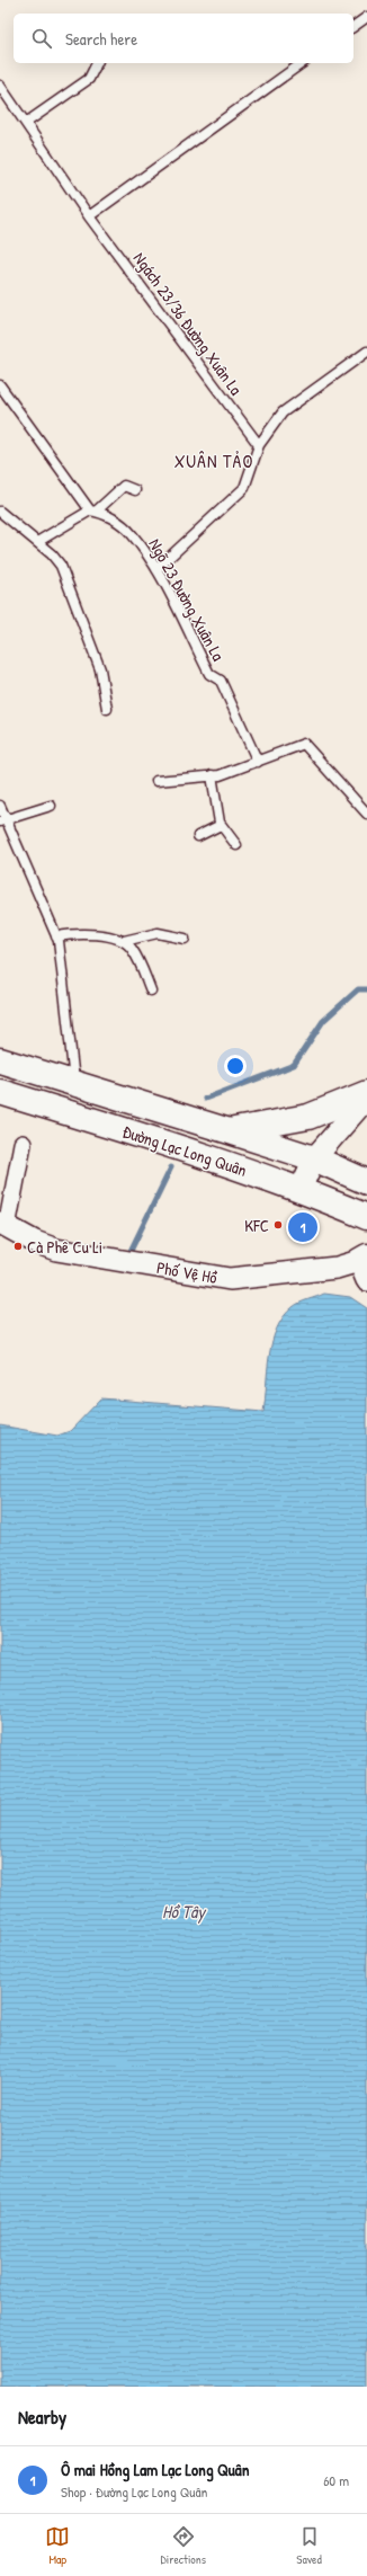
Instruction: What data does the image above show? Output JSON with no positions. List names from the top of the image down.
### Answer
{
  "streets": {
    "main road": ["Đường Lạc Long Quân"],
    "street": ["Phố Vệ Hồ"],
    "lane": ["Ngách 23/36 Đường Xuân La", "Ngõ 23 Đường Xuân La"]
  },
  "districts": ["XUÂN TẢO"],
  "water": ["Hồ Tây"],
  "places": ["KFC", "Cà Phê Cu Li"],
  "page": {
    "search": "Search here",
    "pins": "1",
    "heading": "Nearby",
    "list": [
      {
        "mark": "1",
        "name": "Ô mai Hồng Lam Lạc Long Quân",
        "note": "Shop · Đường Lạc Long Quân",
        "value": "60 m"
      }
    ],
    "nav": ["Map", "Directions", "Saved"]
  }
}
